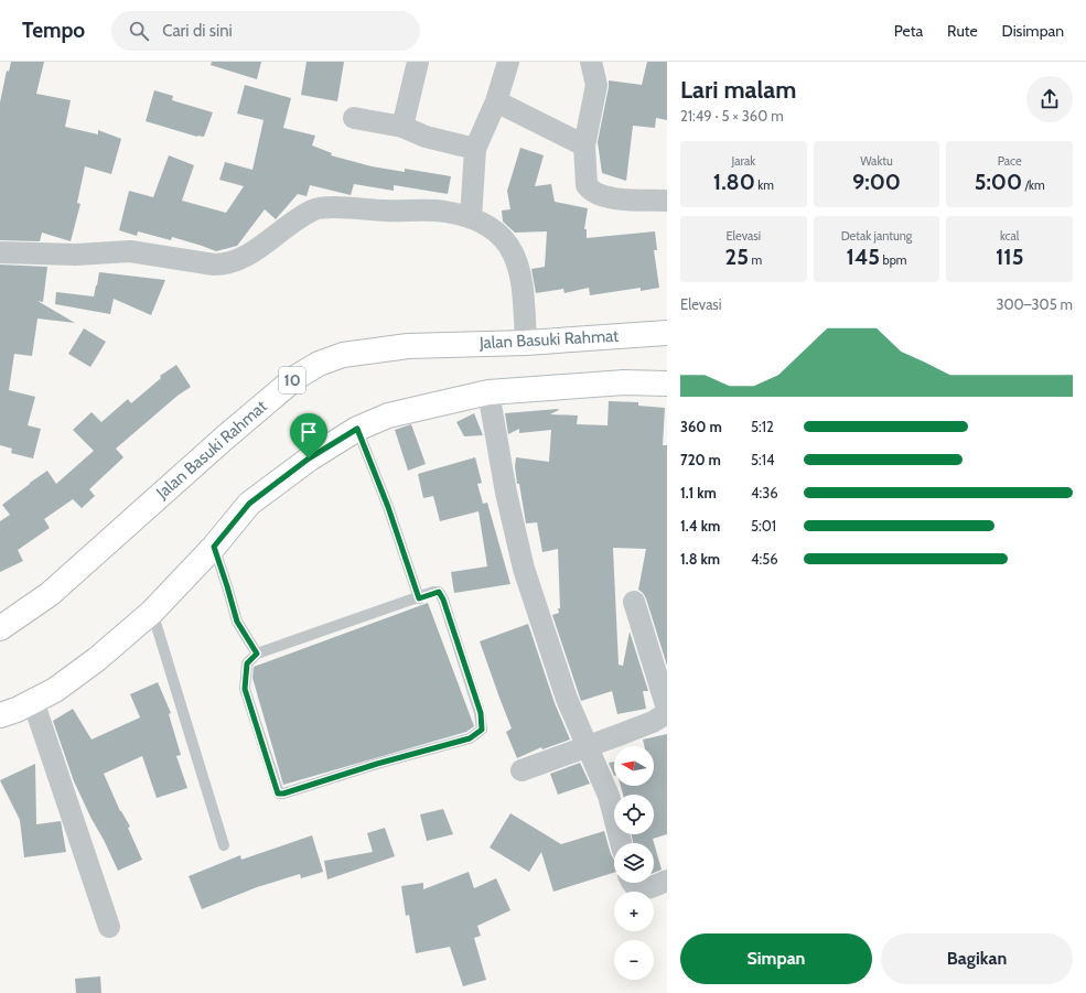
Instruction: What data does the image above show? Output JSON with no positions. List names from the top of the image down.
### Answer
{
  "streets": {
    "main road": ["Jalan Basuki Rahmat", "10"]
  },
  "north": "left",
  "page": {
    "header": "Tempo",
    "search": "Cari di sini",
    "nav": ["Peta", "Rute", "Disimpan"],
    "heading": ["Lari malam", "21:49 · 5 × 360 m"],
    "stats": [
      ["Jarak", "1.80 km"],
      ["Waktu", "9:00"],
      ["Pace", "5:00 /km"],
      ["Elevasi", "25 m"],
      ["Detak jantung", "145 bpm"],
      ["kcal", "115"]
    ],
    "chart": ["Elevasi", "300–305 m"],
    "list": [
      {
        "name": "360 m",
        "note": "5:12"
      },
      {
        "name": "720 m",
        "note": "5:14"
      },
      {
        "name": "1.1 km",
        "note": "4:36"
      },
      {
        "name": "1.4 km",
        "note": "5:01"
      },
      {
        "name": "1.8 km",
        "note": "4:56"
      }
    ],
    "map_buttons": ["+", "−"],
    "buttons": ["Simpan", "Bagikan"]
  }
}
